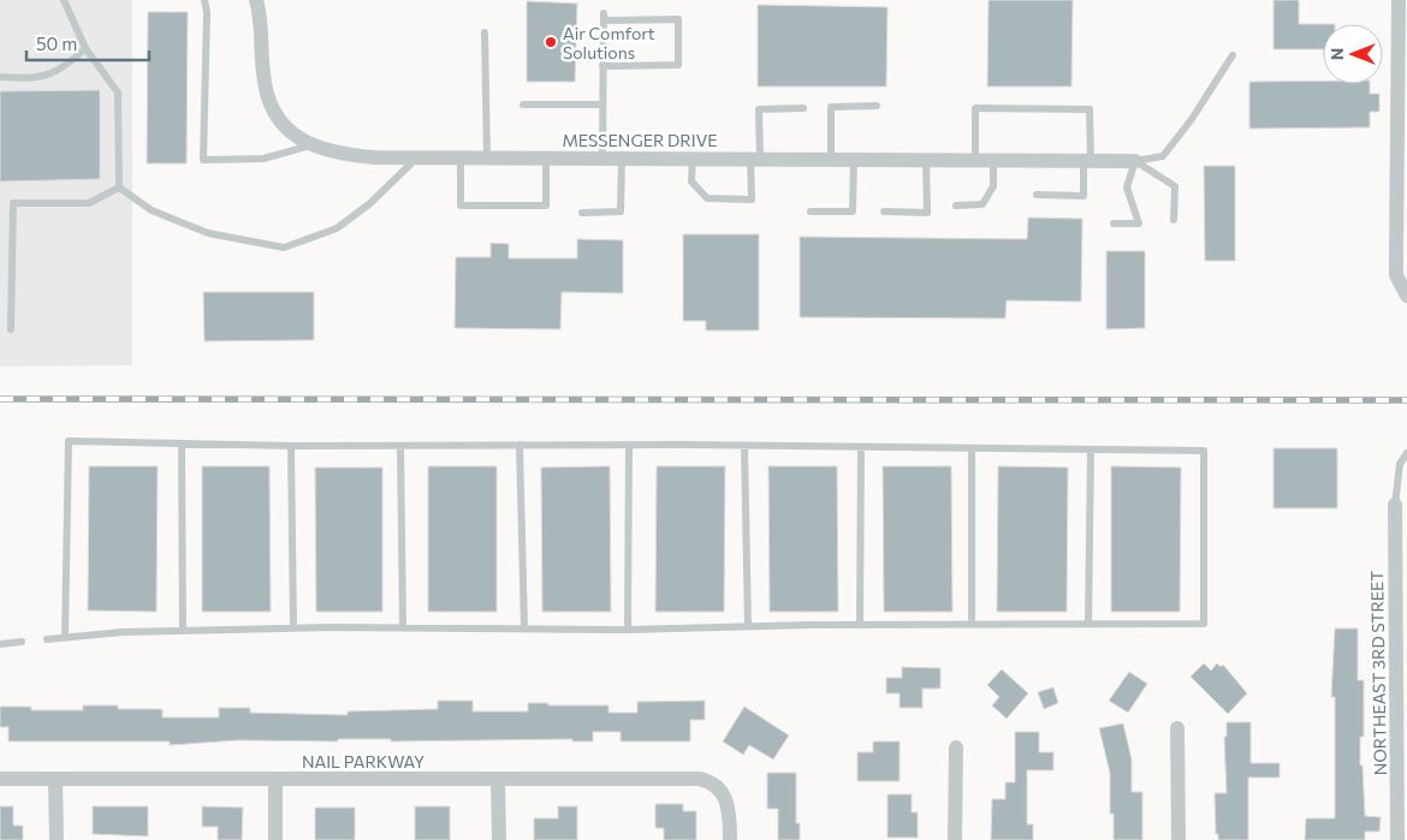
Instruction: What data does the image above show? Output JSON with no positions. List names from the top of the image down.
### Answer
{
  "streets": {
    "street": ["MESSENGER DRIVE", "NORTHEAST 3RD STREET", "NAIL PARKWAY"]
  },
  "places": ["Air Comfort Solutions"],
  "scale_bar": "50 m",
  "north": "left"
}
